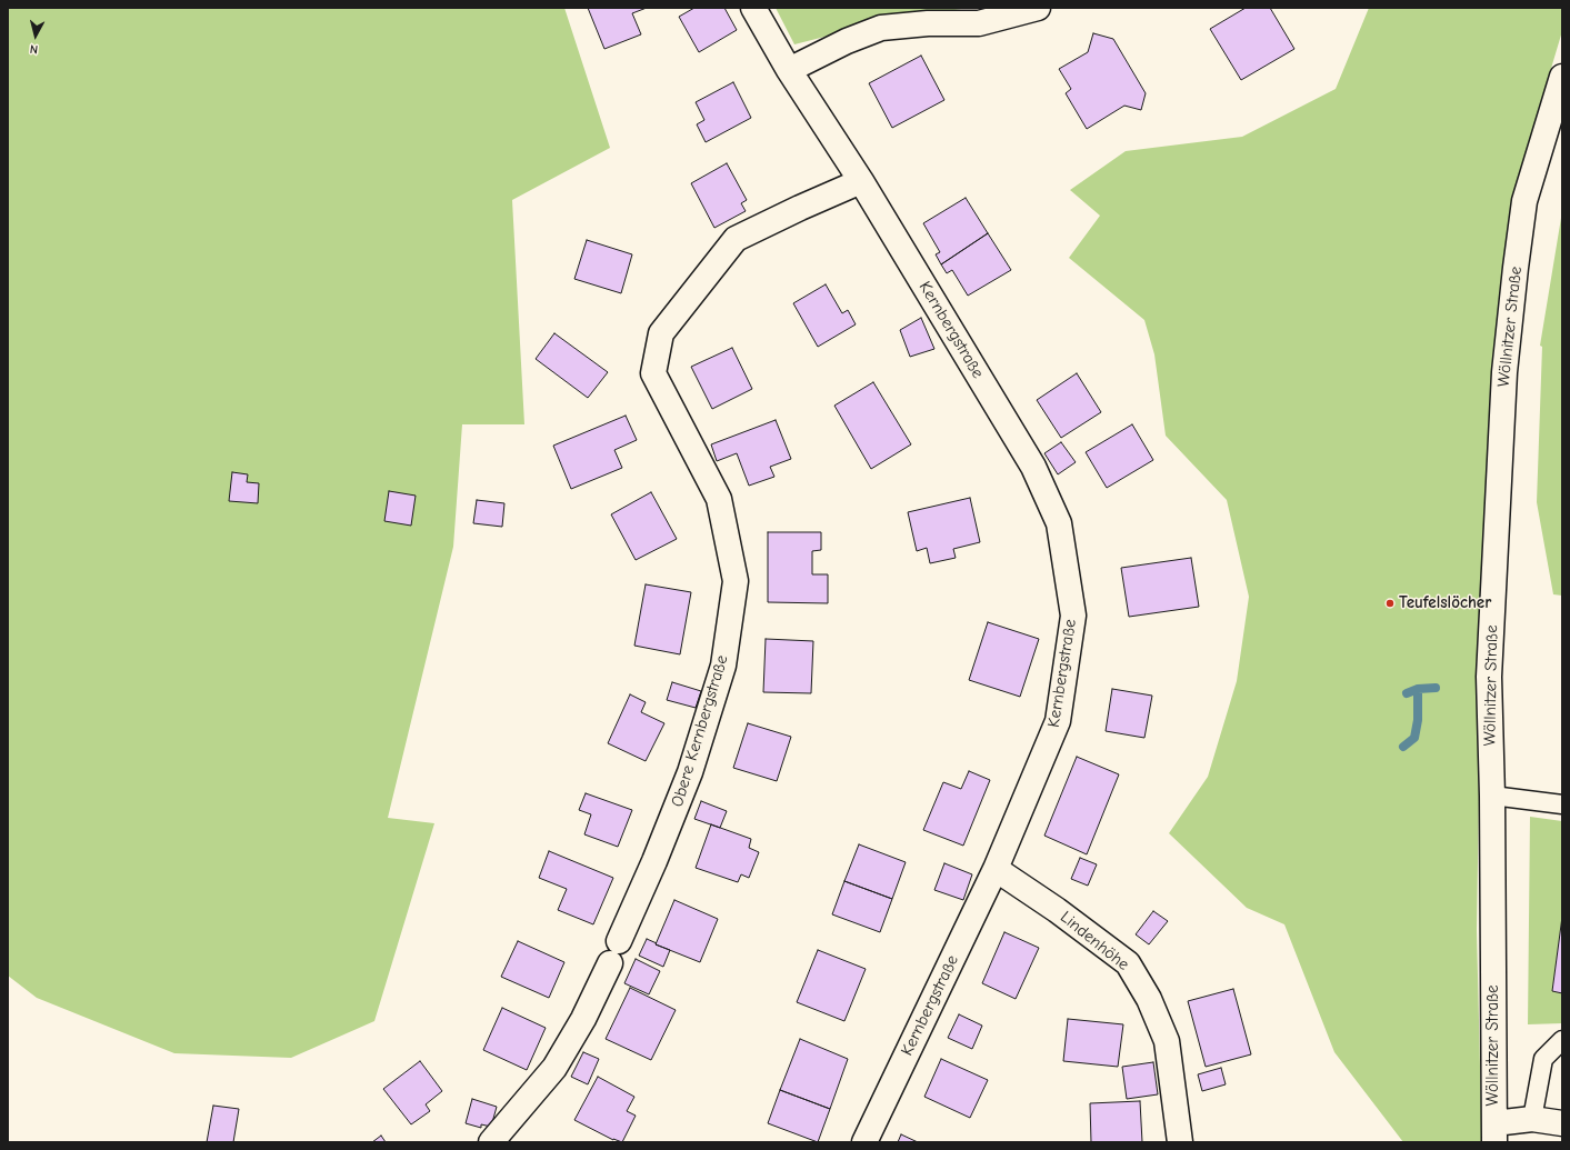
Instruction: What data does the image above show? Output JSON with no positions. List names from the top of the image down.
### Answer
{
  "streets": {
    "street": [
      "Wöllnitzer Straße",
      "Kernbergstraße",
      "Obere Kernbergstraße",
      "Lindenhöhe"
    ]
  },
  "crossings": [
    ["Kernbergstraße", "Obere Kernbergstraße"],
    ["Kernbergstraße", "Lindenhöhe"]
  ],
  "places": ["Teufelslöcher"],
  "north": "bottom"
}
